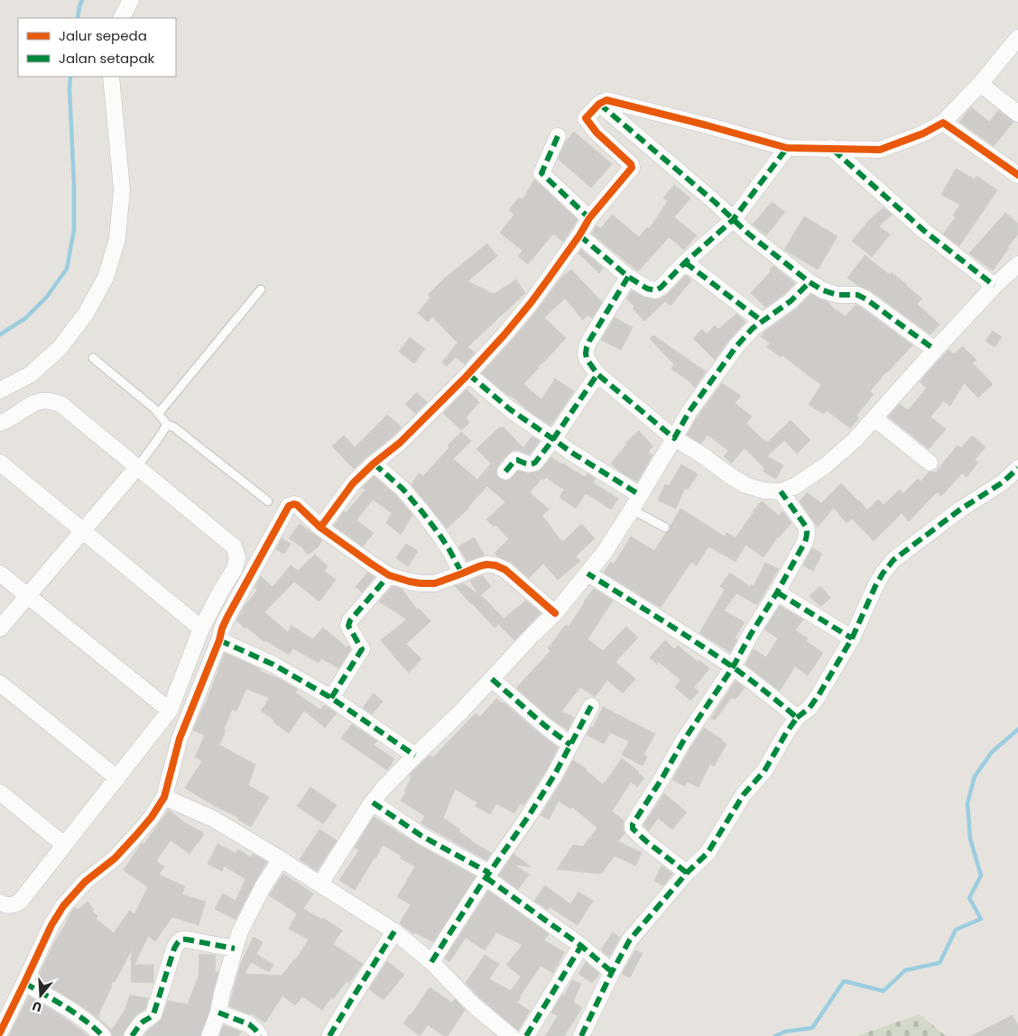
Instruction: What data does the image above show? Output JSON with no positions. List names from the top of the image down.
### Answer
{
  "legend": ["Jalur sepeda", "Jalan setapak"],
  "north": "bottom"
}
